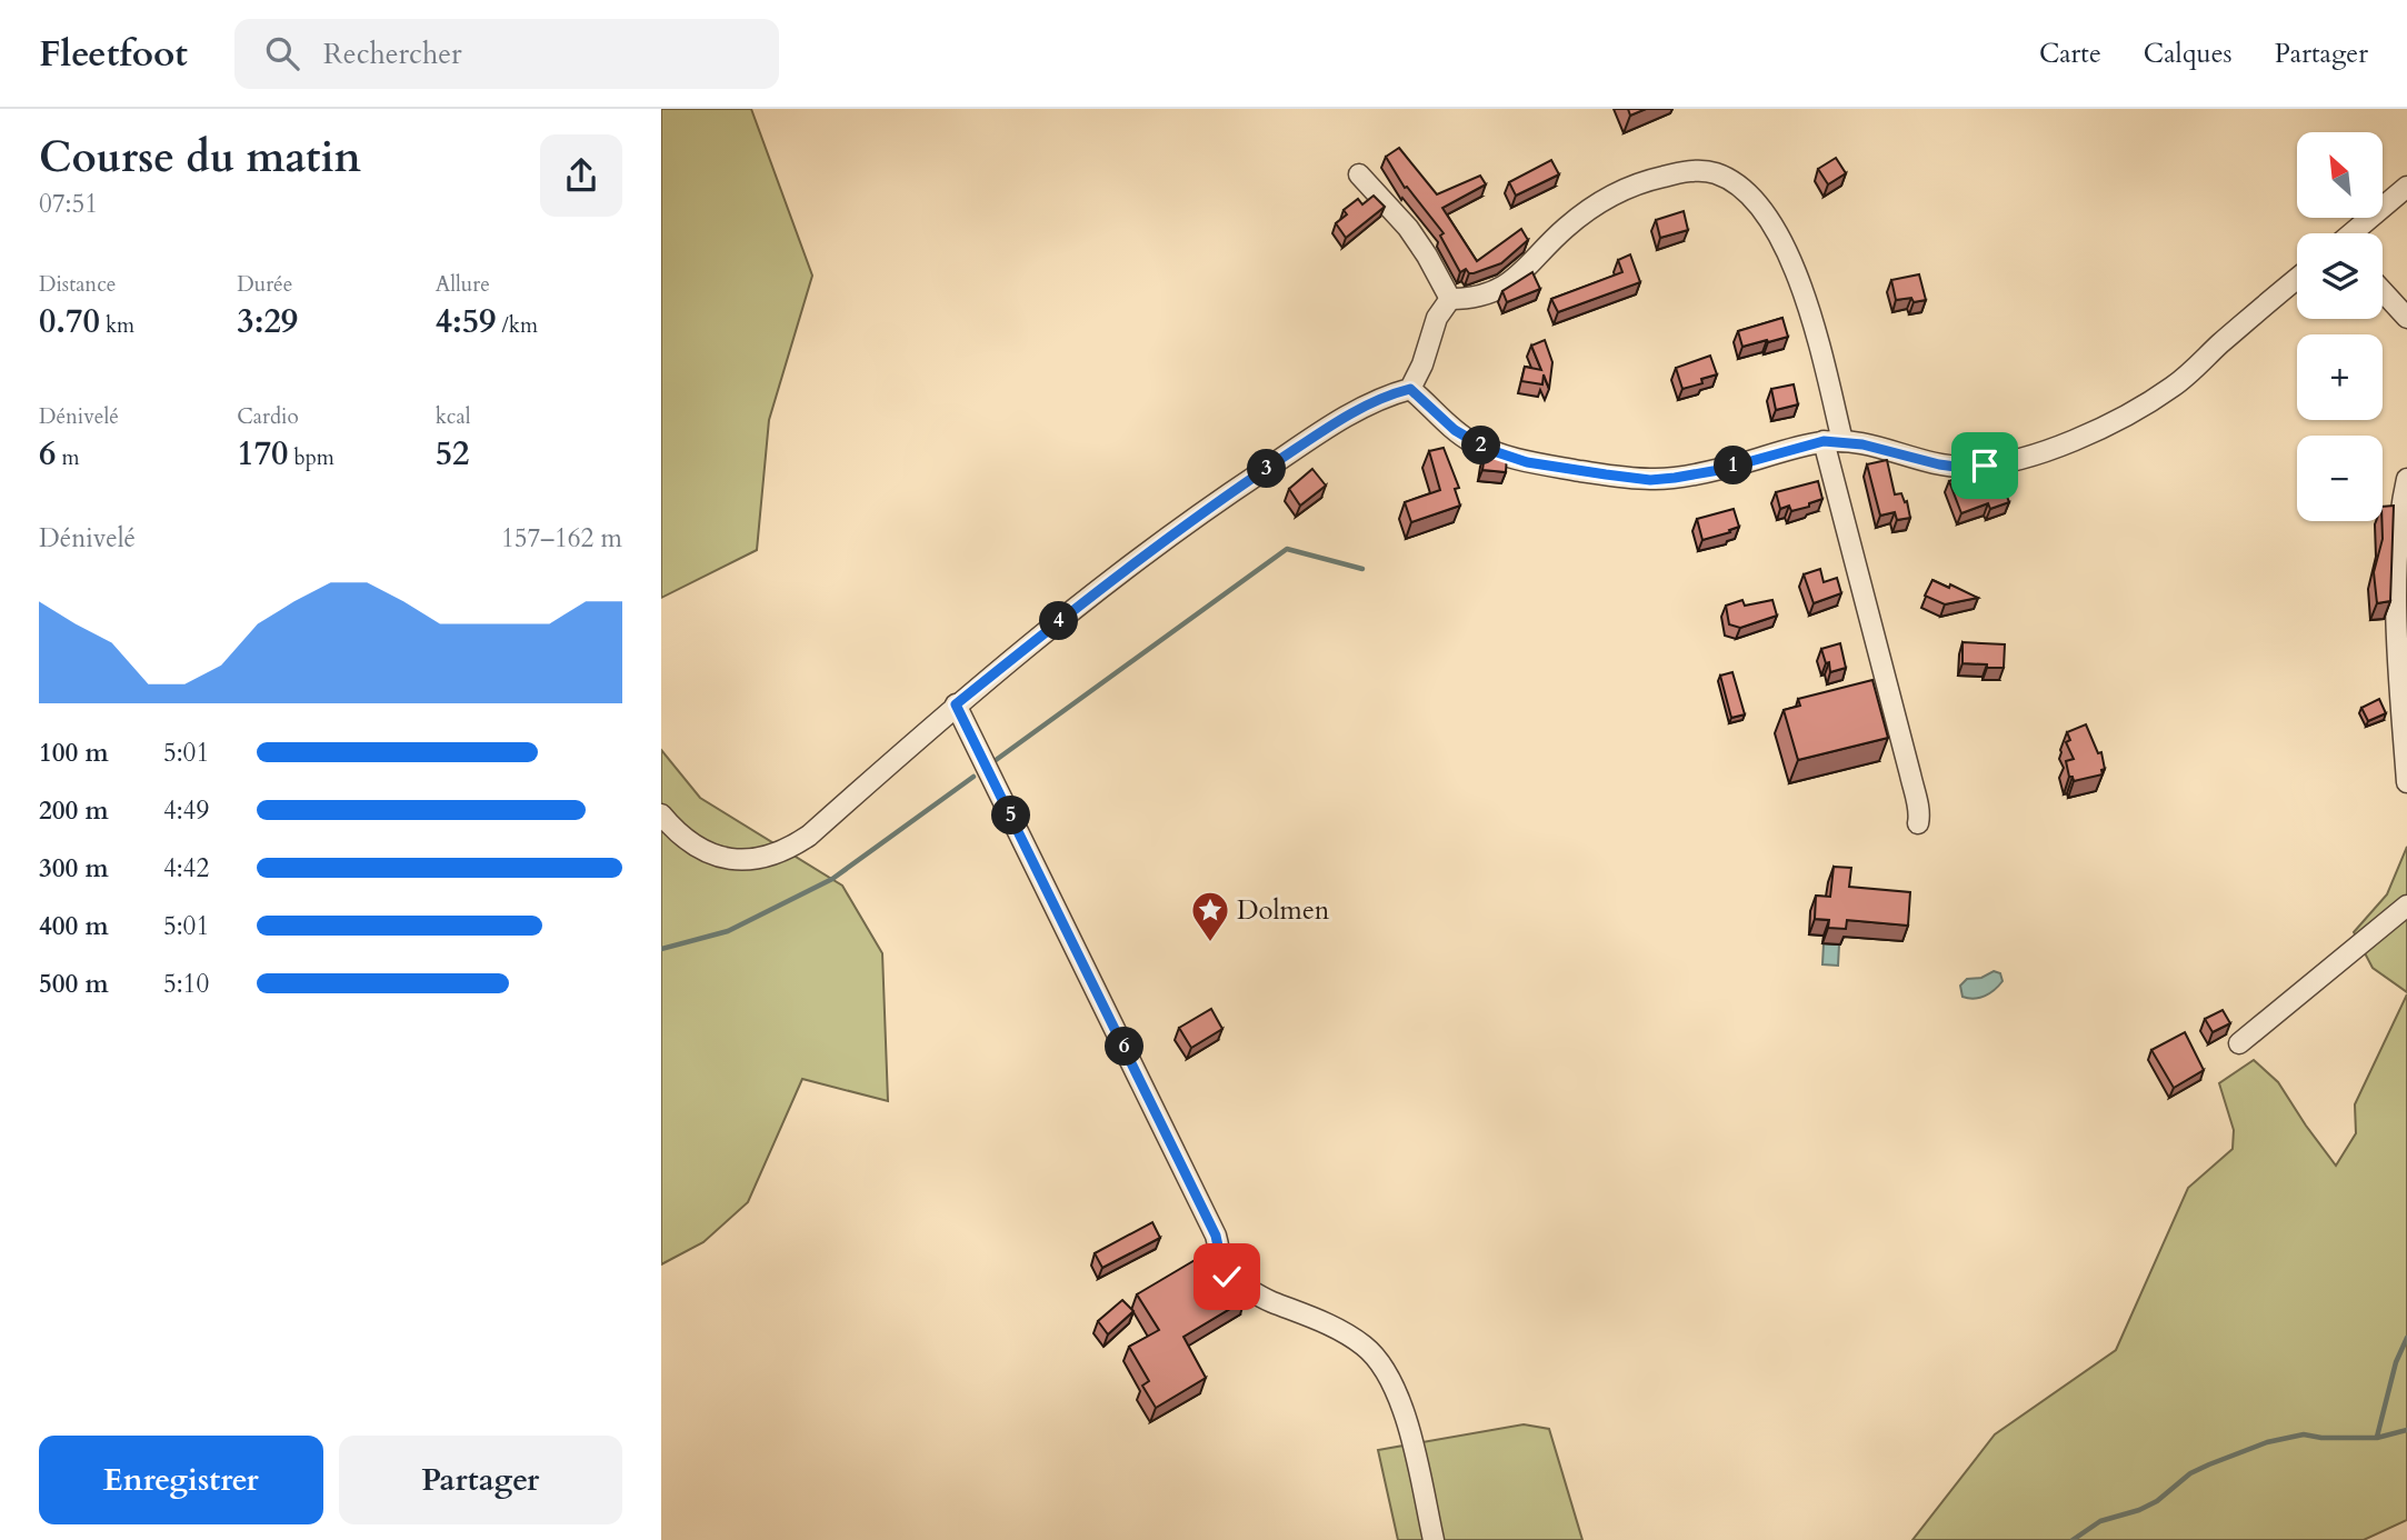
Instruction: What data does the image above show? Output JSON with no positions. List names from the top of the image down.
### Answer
{
  "places": {
    "place": ["Dolmen"]
  },
  "north": "top left",
  "page": {
    "header": "Fleetfoot",
    "search": "Rechercher",
    "nav": ["Carte", "Calques", "Partager"],
    "heading": ["Course du matin", "07:51"],
    "map_buttons": ["+", "−"],
    "stats": [
      ["Distance", "0.70 km"],
      ["Durée", "3:29"],
      ["Allure", "4:59 /km"],
      ["Dénivelé", "6 m"],
      ["Cardio", "170 bpm"],
      ["kcal", "52"]
    ],
    "pins": [
      "2",
      "1",
      "3",
      "4",
      "5",
      "6"
    ],
    "chart": ["Dénivelé", "157–162 m"],
    "list": [
      {
        "name": "100 m",
        "note": "5:01"
      },
      {
        "name": "200 m",
        "note": "4:49"
      },
      {
        "name": "300 m",
        "note": "4:42"
      },
      {
        "name": "400 m",
        "note": "5:01"
      },
      {
        "name": "500 m",
        "note": "5:10"
      }
    ],
    "buttons": ["Enregistrer", "Partager"]
  }
}
